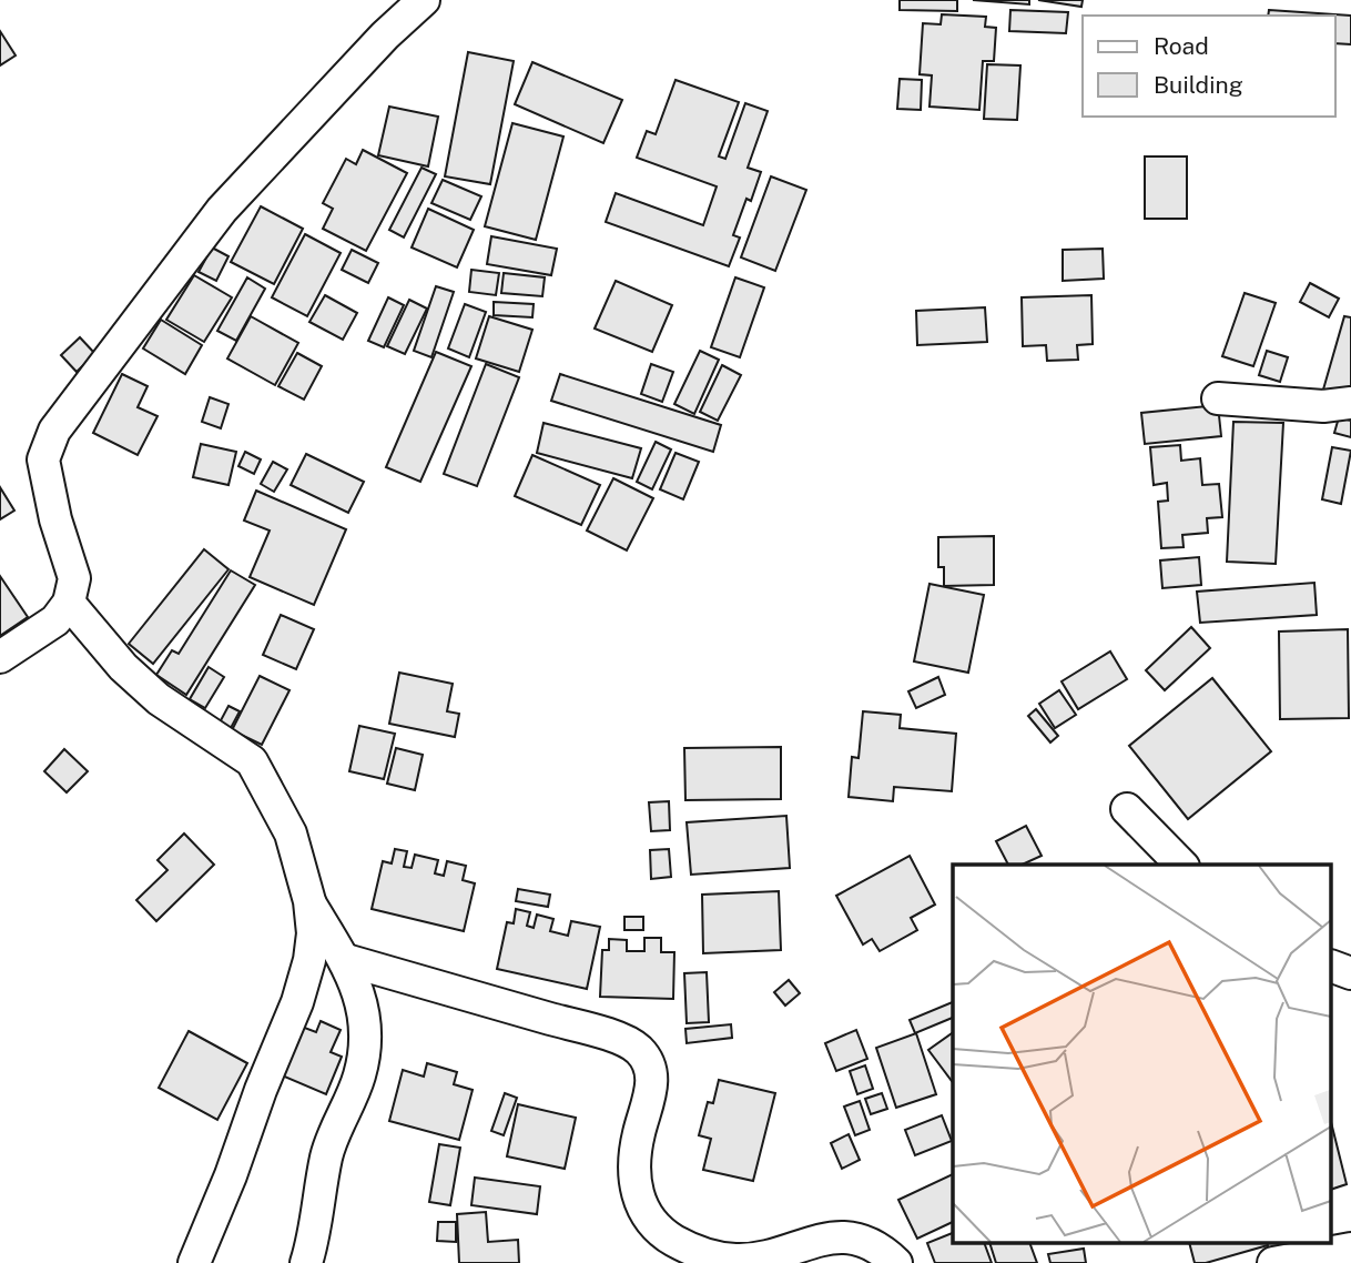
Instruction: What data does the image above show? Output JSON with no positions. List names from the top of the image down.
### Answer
{
  "legend": ["Road", "Building"]
}
